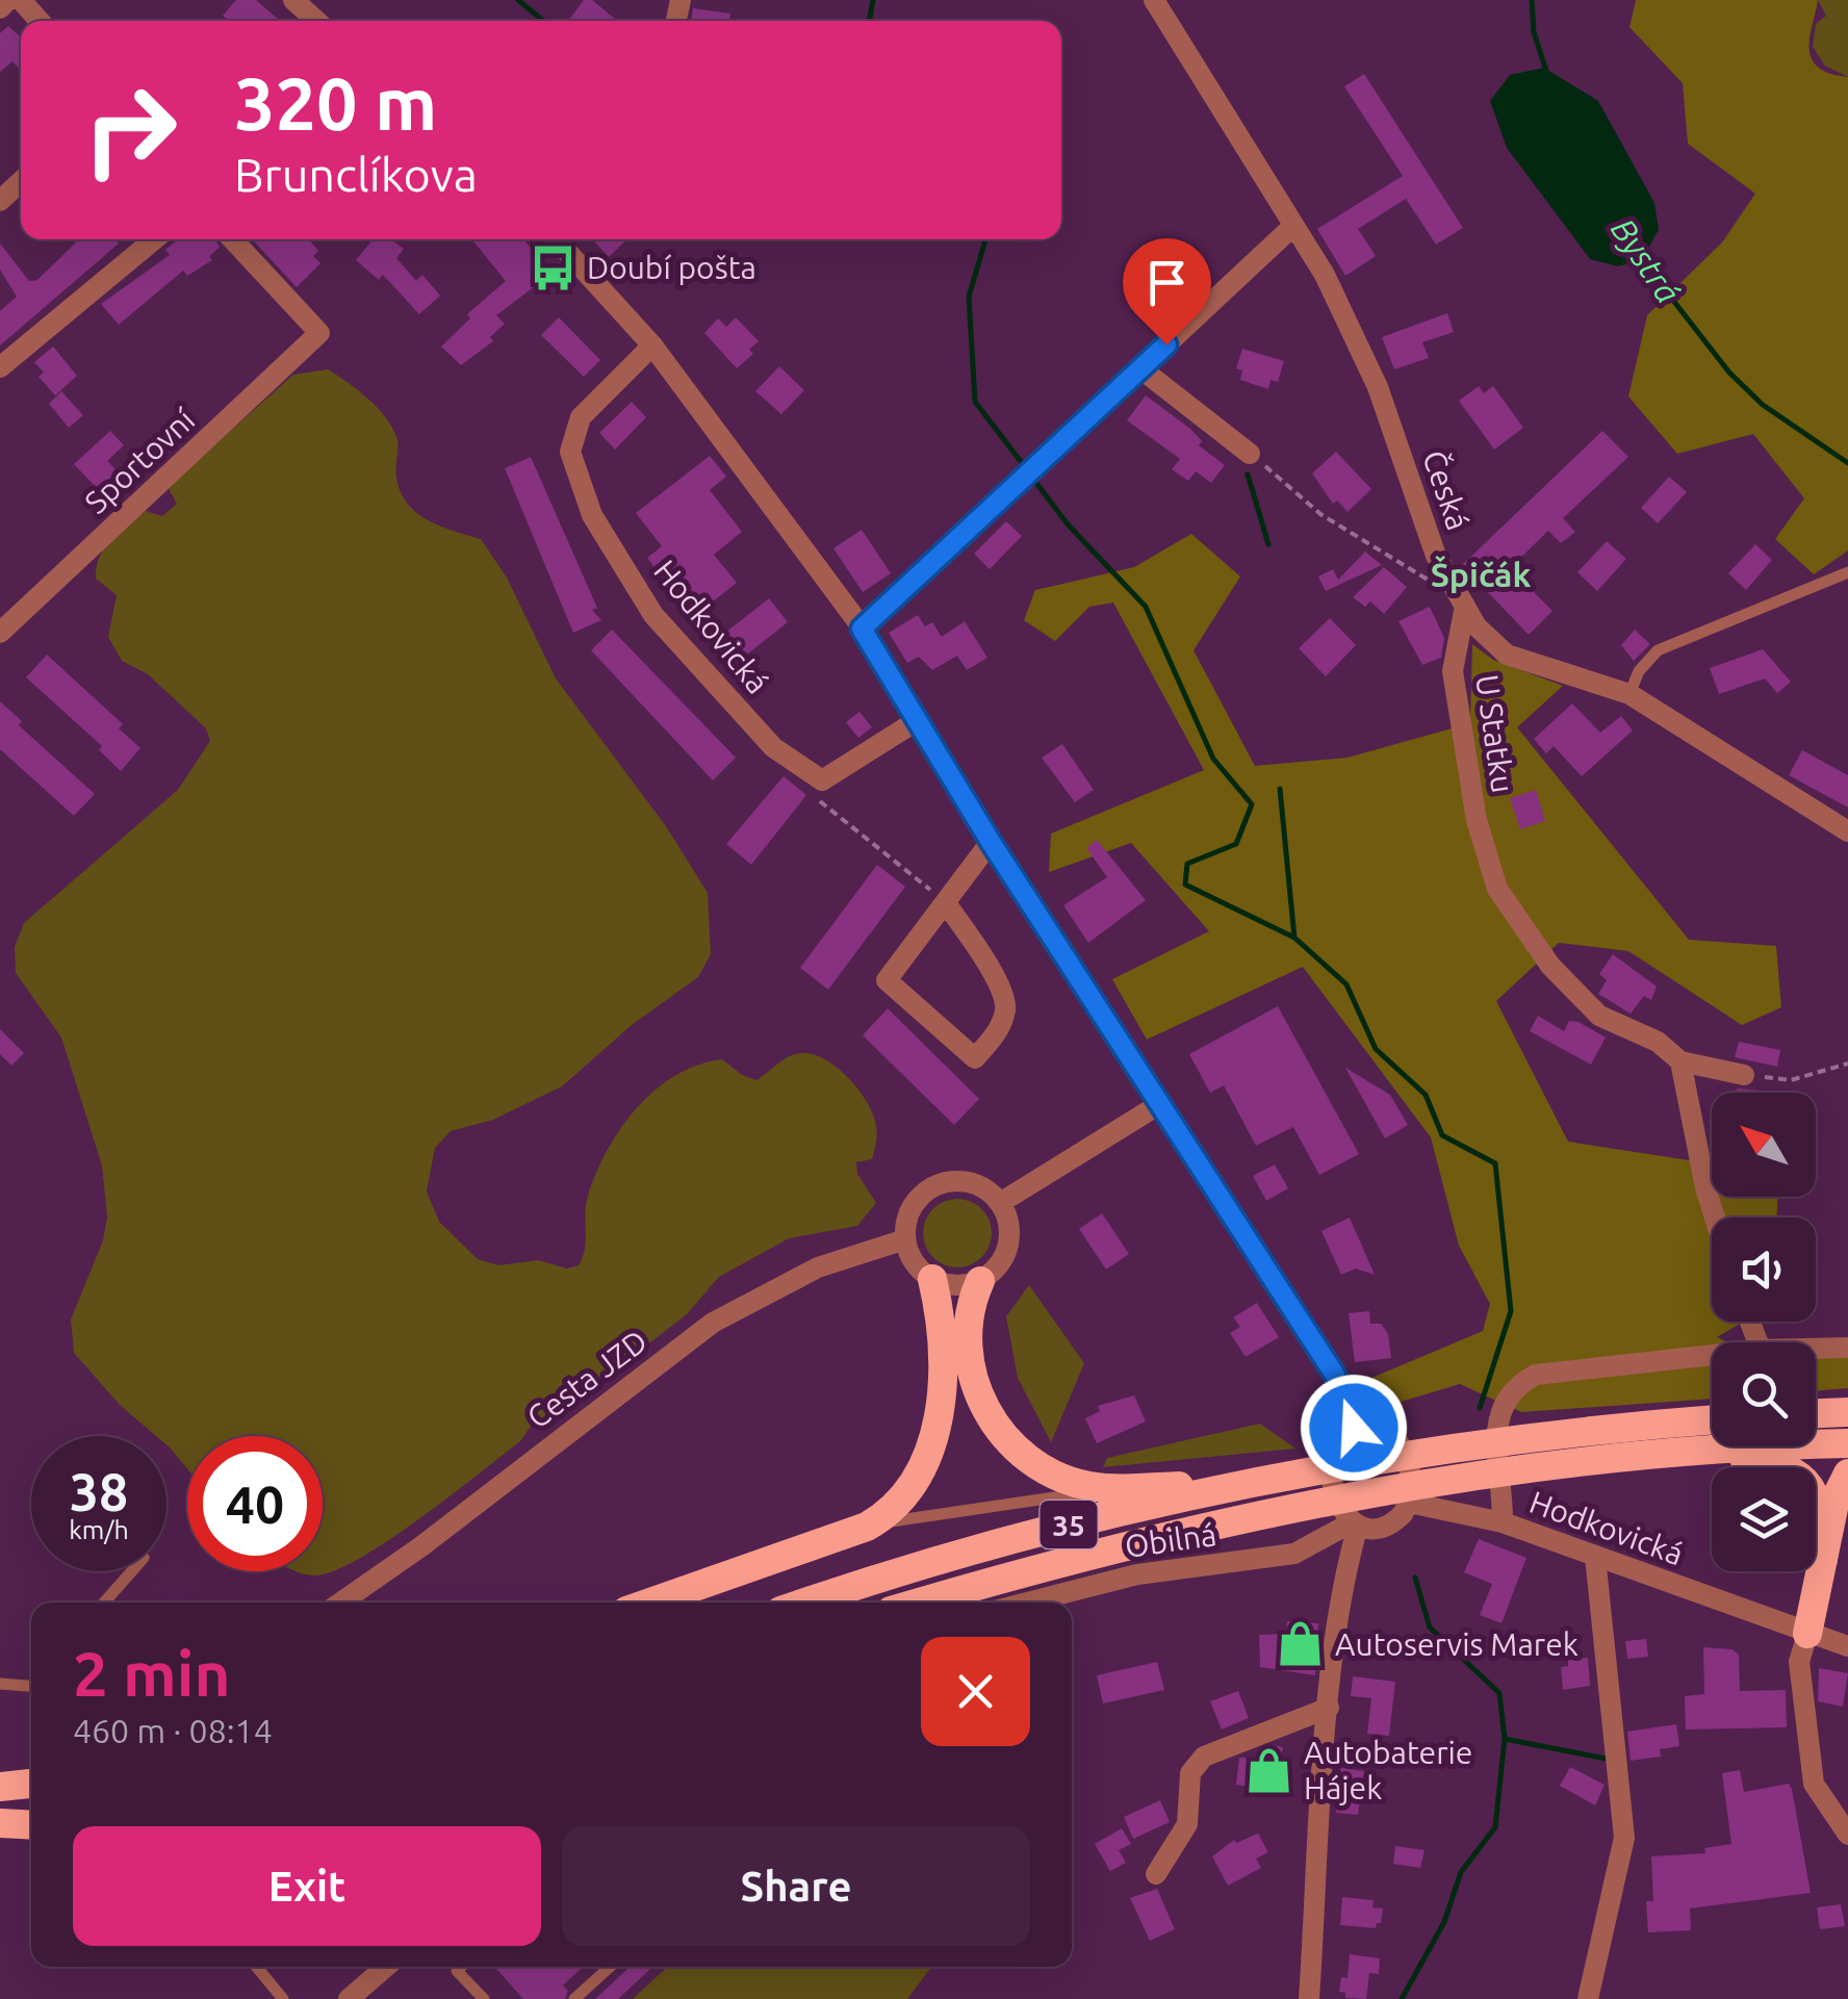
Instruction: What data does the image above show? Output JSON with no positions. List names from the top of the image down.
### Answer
{
  "streets": {
    "highway": ["35"],
    "street": [
      "Sportovní",
      "Česká",
      "Hodkovická",
      "U Statku",
      "Cesta JZD",
      "Obilná"
    ]
  },
  "crossings": [
    ["Česká", "U Statku"],
    ["Hodkovická", "Obilná"]
  ],
  "districts": ["Špičák"],
  "water": ["Bystrá"],
  "places": {
    "bus stop": ["Doubí pošta"],
    "shop": ["Autoservis Marek", "Autobaterie Hájek"]
  },
  "north": "top left",
  "page": {
    "turn": ["320 m", "Brunclíkova"],
    "speed": "38 km/h",
    "limit": "40",
    "heading": ["2 min", "460 m · 08:14"],
    "buttons": ["Exit", "Share"]
  }
}
